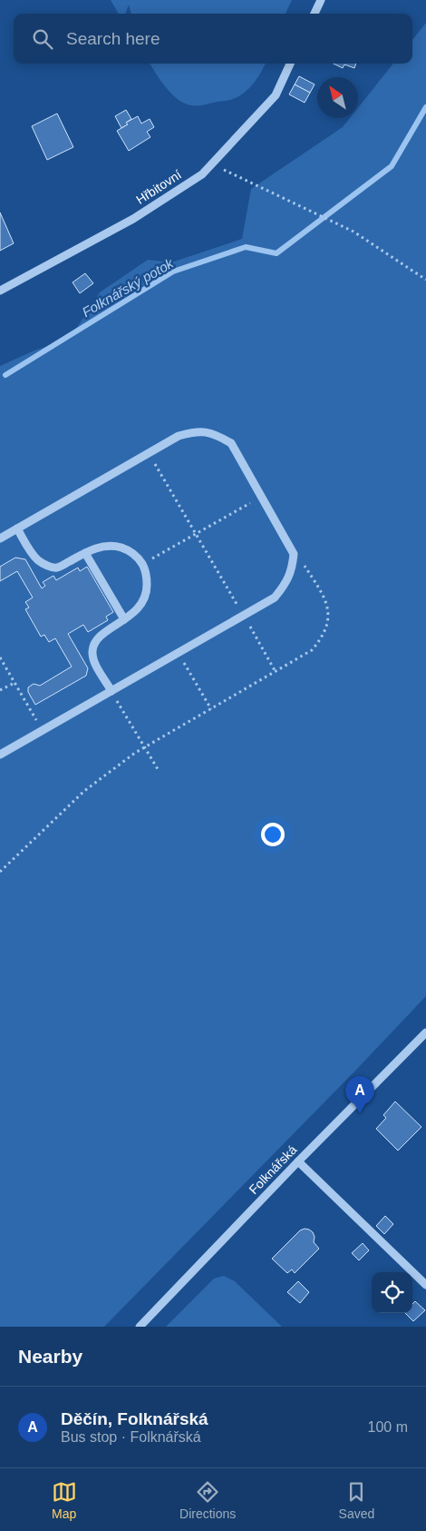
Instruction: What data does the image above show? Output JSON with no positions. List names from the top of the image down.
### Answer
{
  "streets": {
    "street": ["Hřbitovní", "Folknářská"]
  },
  "water": ["Folknářský potok"],
  "north": "top left",
  "page": {
    "search": "Search here",
    "pins": "A",
    "heading": "Nearby",
    "list": [
      {
        "mark": "A",
        "name": "Děčín, Folknářská",
        "note": "Bus stop · Folknářská",
        "value": "100 m"
      }
    ],
    "nav": ["Map", "Directions", "Saved"]
  }
}
